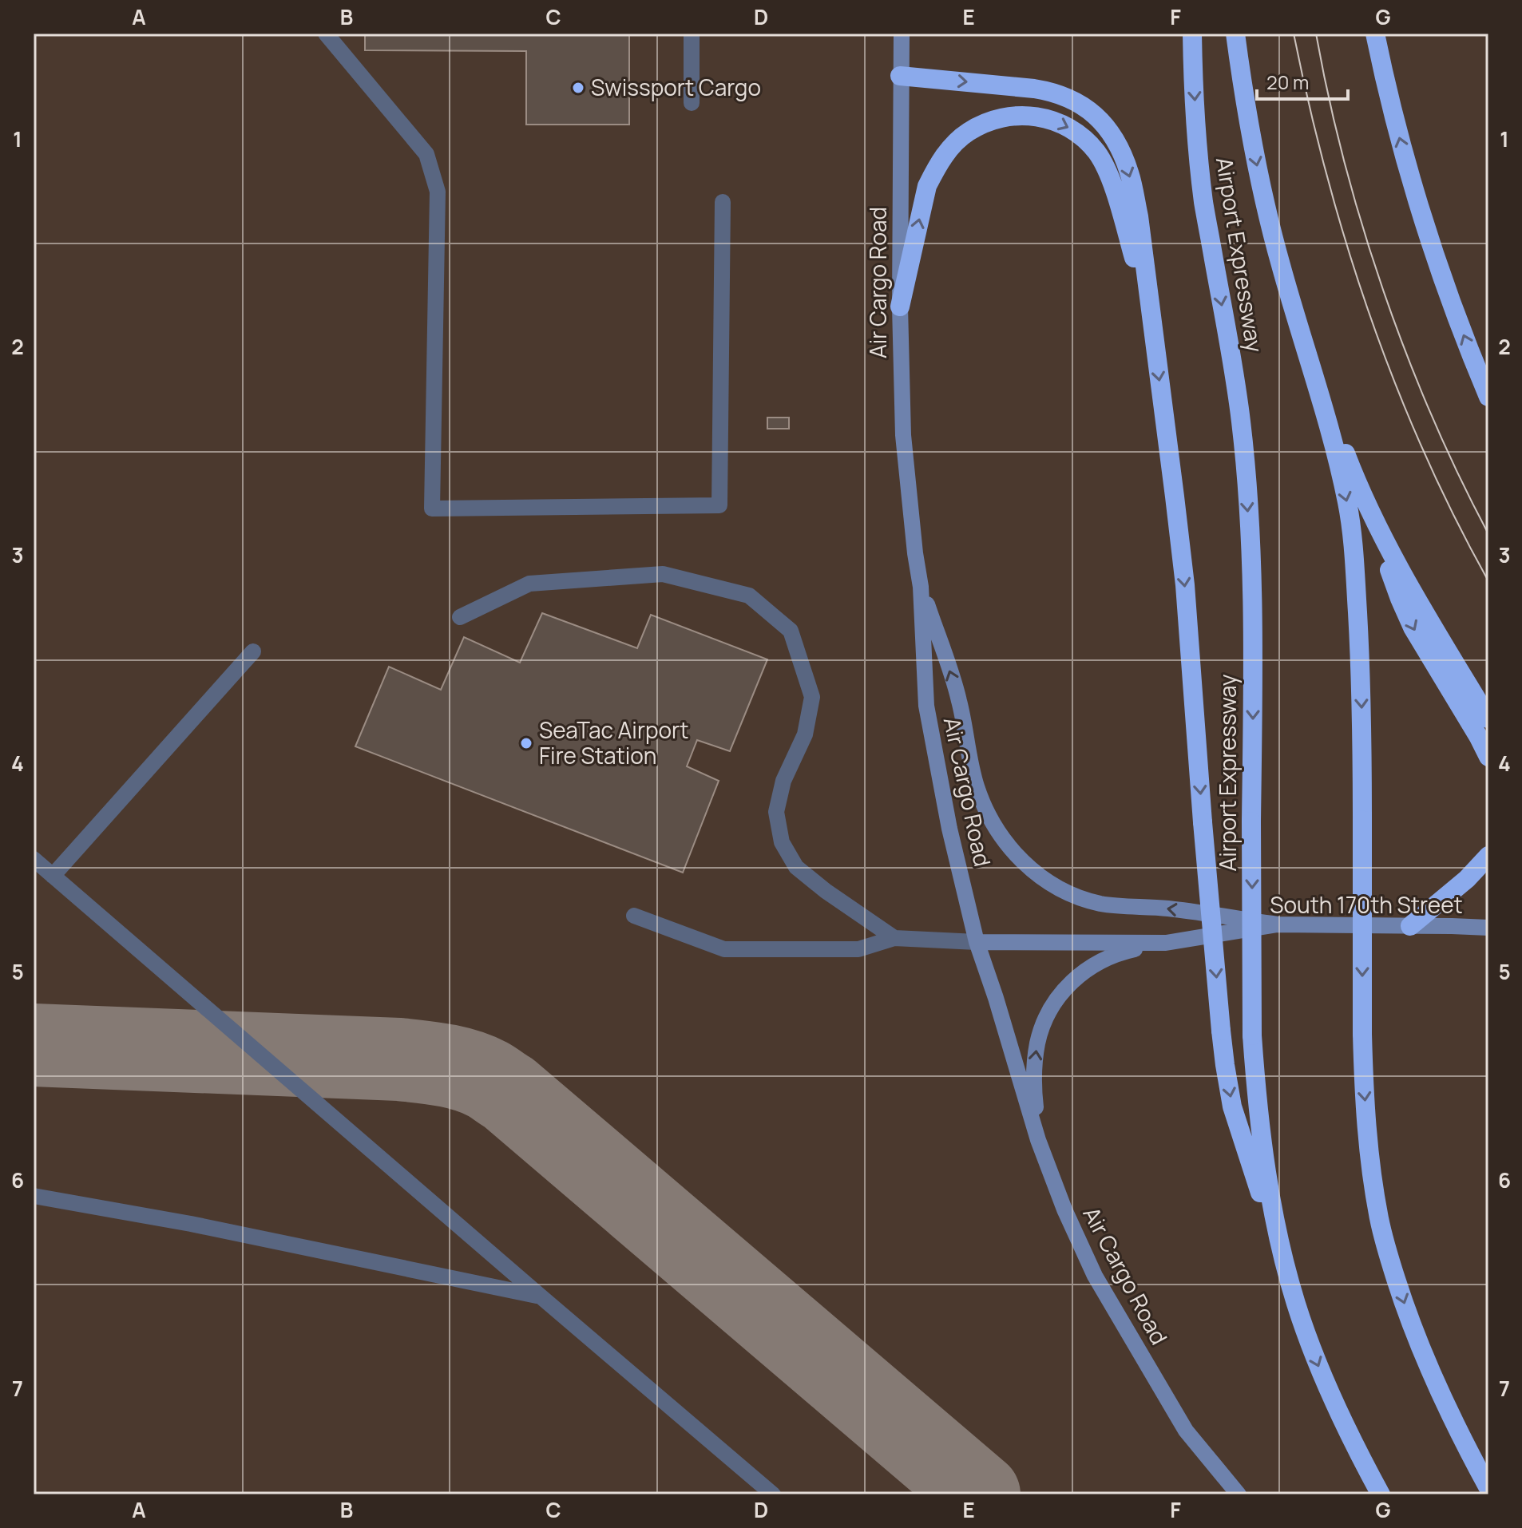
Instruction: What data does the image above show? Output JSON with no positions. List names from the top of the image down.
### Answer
{
  "streets": {
    "highway": ["Airport Expressway"],
    "street": ["Air Cargo Road", "South 170th Street"]
  },
  "crossings": [
    ["Air Cargo Road", "South 170th Street"]
  ],
  "places": ["Swissport Cargo", "SeaTac Airport Fire Station"],
  "scale_bar": "20 m",
  "grid": {
    "columns": [
      "A",
      "B",
      "C",
      "D",
      "E",
      "F",
      "G"
    ],
    "rows": [
      "1",
      "2",
      "3",
      "4",
      "5",
      "6",
      "7"
    ]
  }
}
